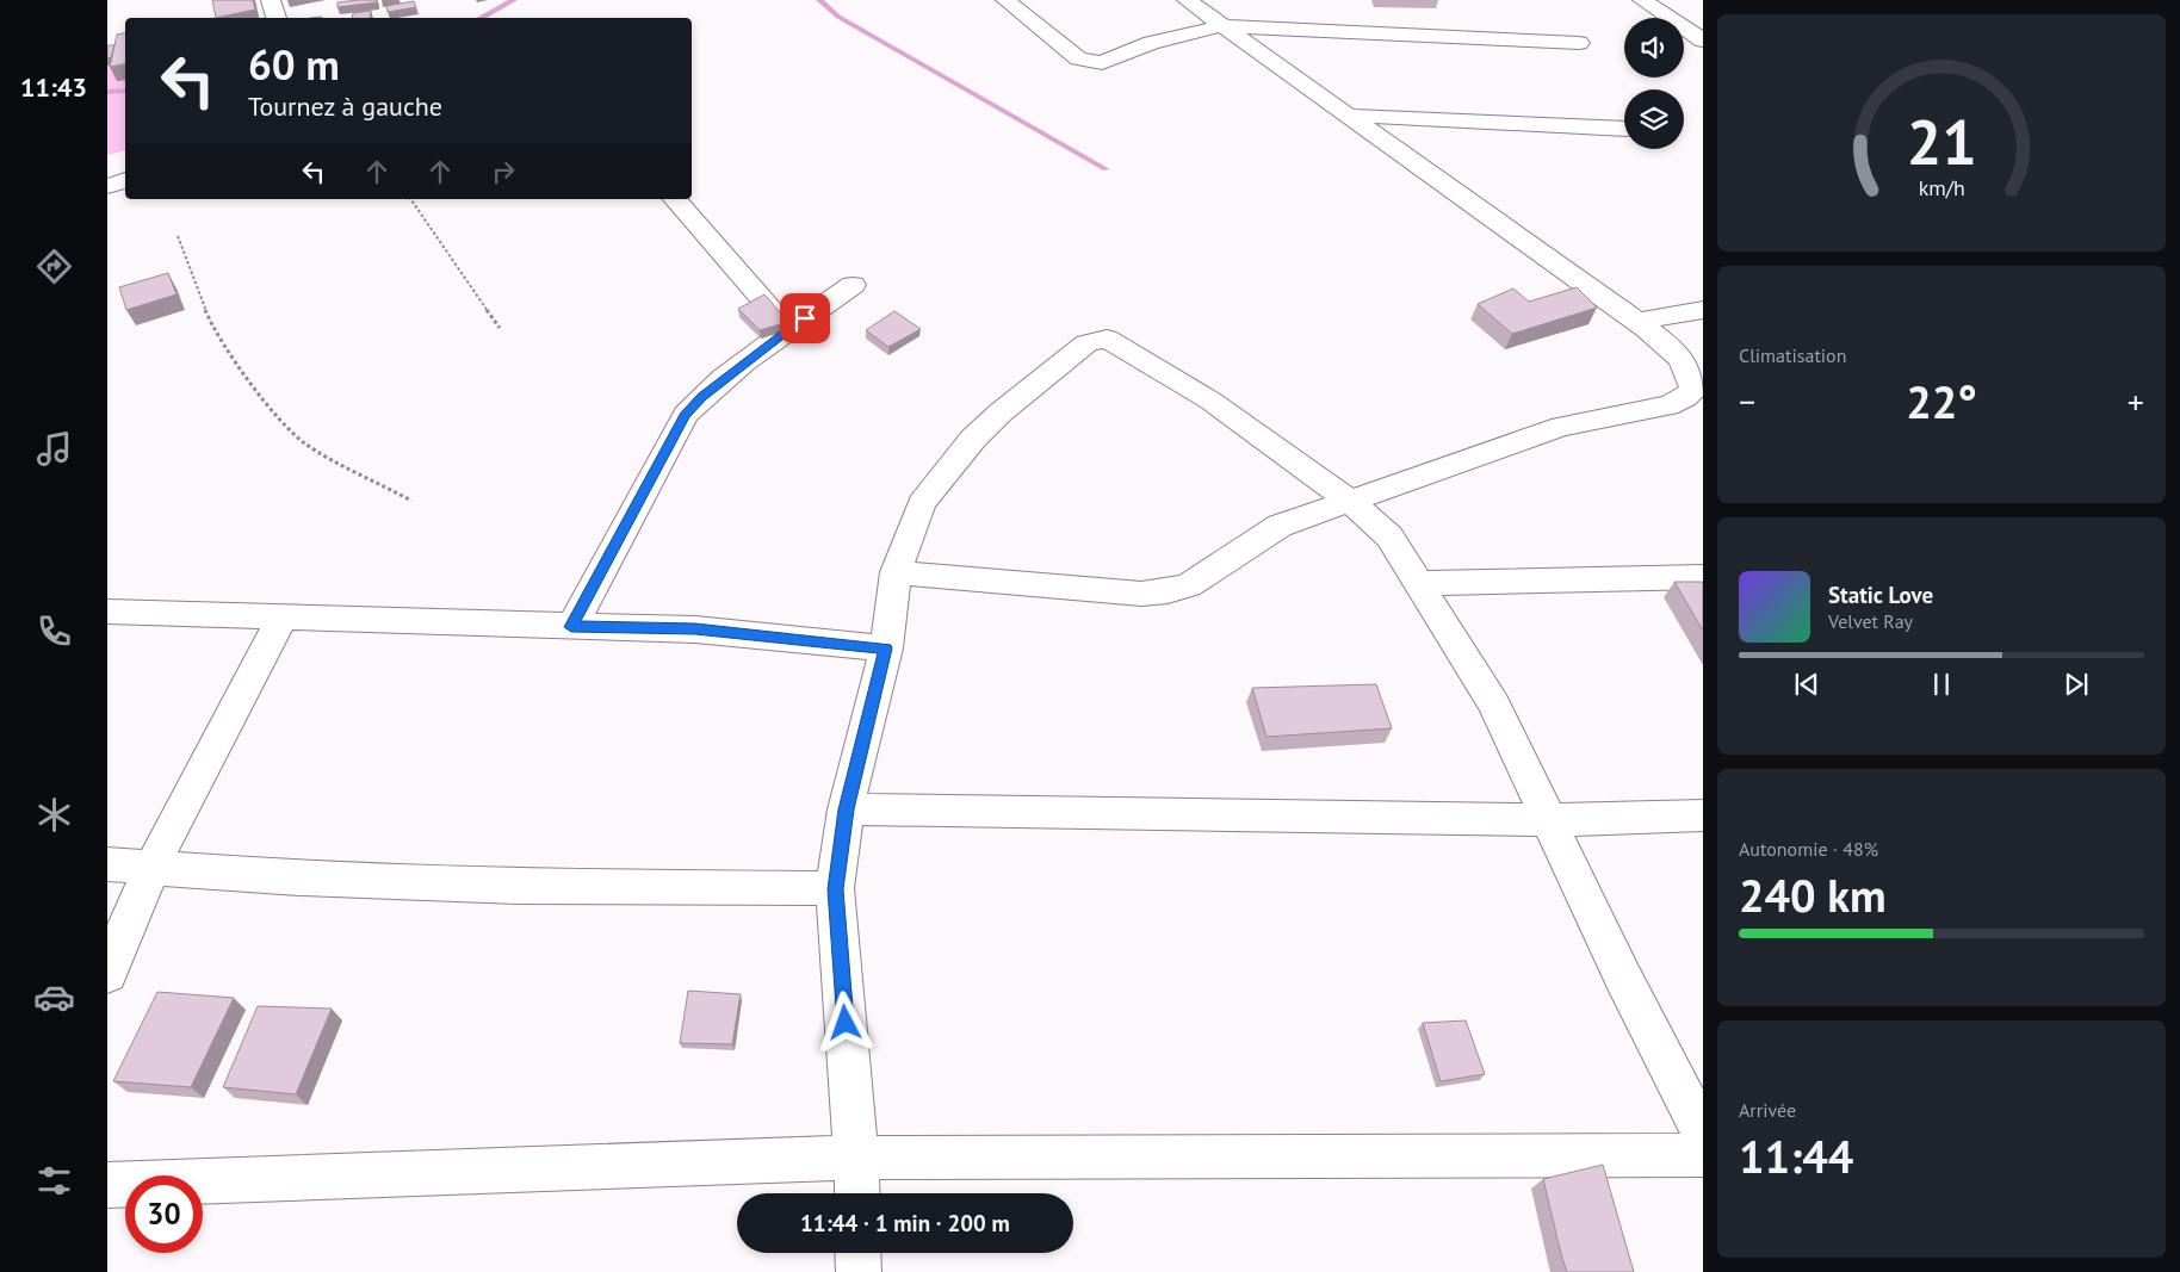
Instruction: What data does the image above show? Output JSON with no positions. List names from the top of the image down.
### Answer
{
  "page": {
    "tabs": "11:43",
    "turn": ["60 m", "Tournez à gauche"],
    "tile": [
      "Climatisation",
      ["Autonomie · 48%", "240 km"],
      ["Arrivée", "11:44"]
    ],
    "heat": ["−", "22°", "+"],
    "song": ["Static Love", "Velvet Ray"],
    "limit": "30",
    "trip": "11:44 · 1 min · 200 m",
    "gauge": ["21", "km/h"]
  }
}
